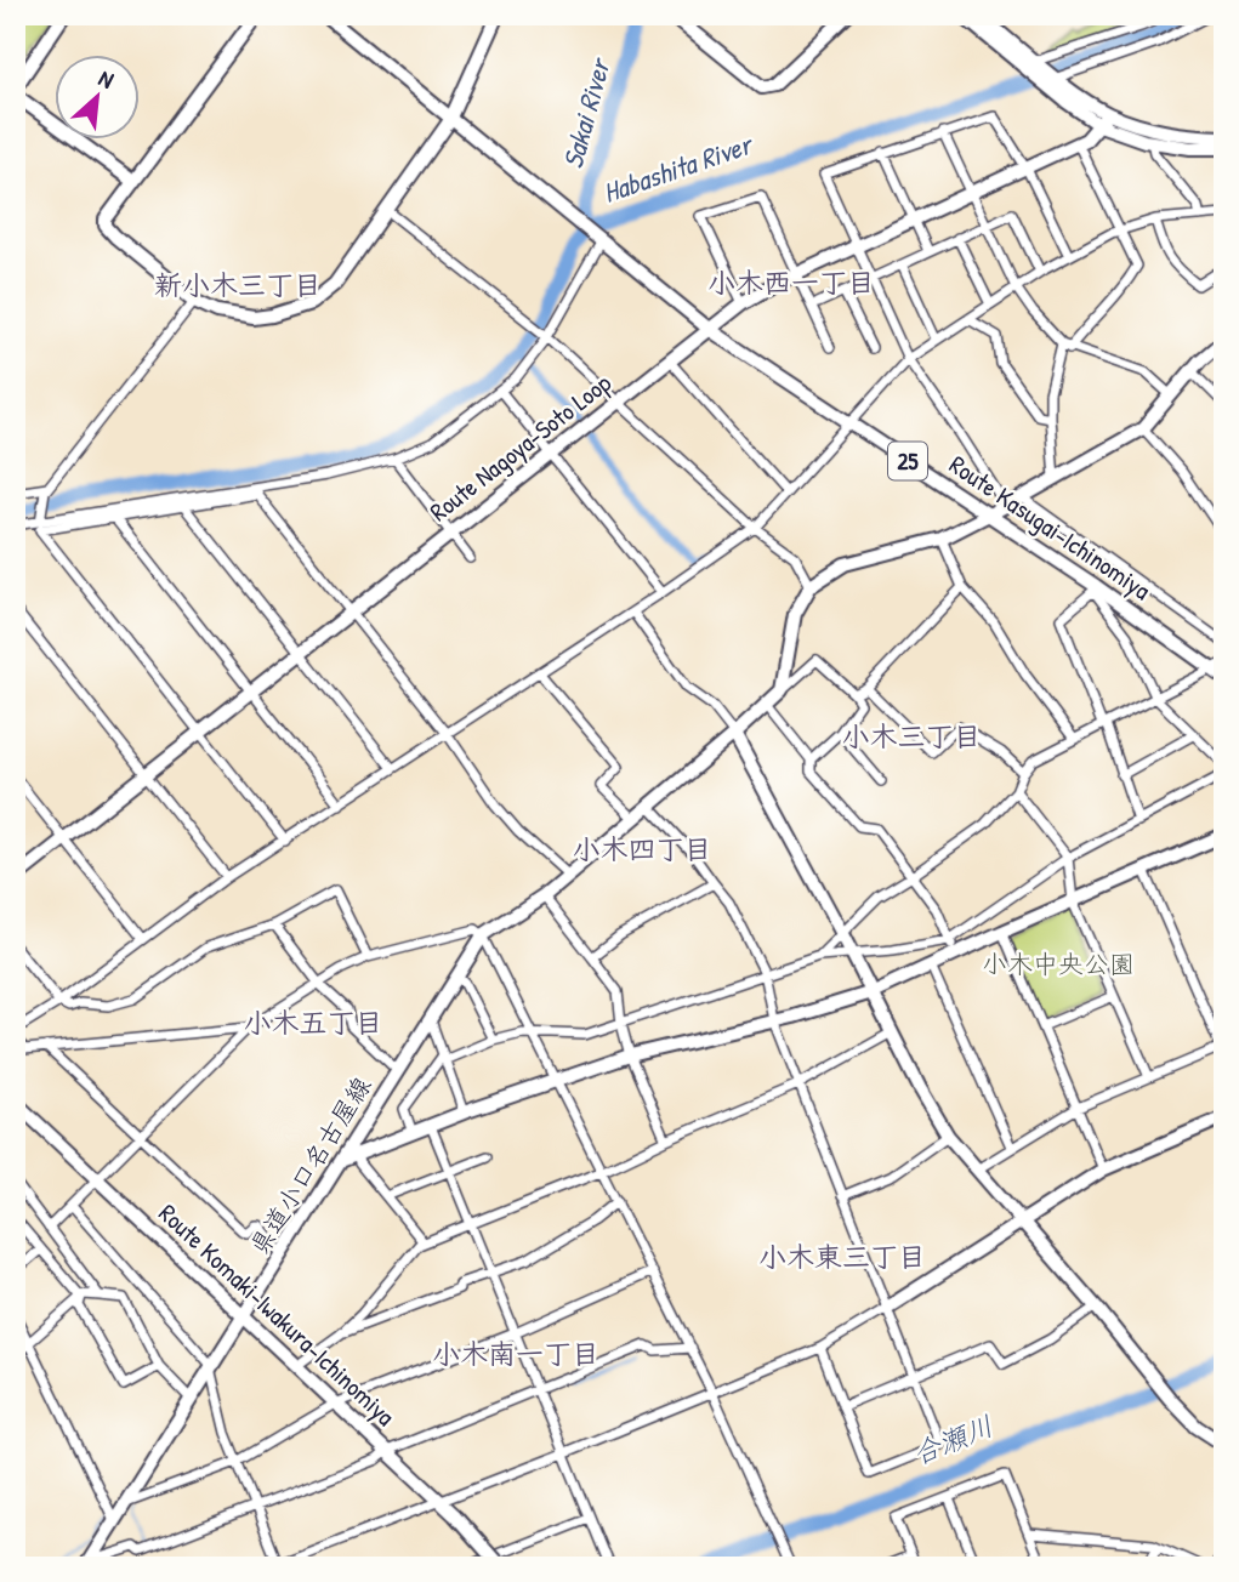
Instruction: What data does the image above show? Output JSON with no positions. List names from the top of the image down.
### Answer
{
  "streets": {
    "main road": [
      "Route Nagoya-Soto Loop",
      "25",
      "Route Kasugai-Ichinomiya",
      "県道小口名古屋線",
      "Route Komaki-Iwakura-Ichinomiya"
    ]
  },
  "crossings": [
    ["Route Nagoya-Soto Loop", "Route Kasugai-Ichinomiya"],
    ["県道小口名古屋線", "Route Komaki-Iwakura-Ichinomiya"]
  ],
  "districts": [
    "小木西一丁目",
    "新小木三丁目",
    "小木三丁目",
    "小木四丁目",
    "小木五丁目",
    "小木東三丁目",
    "小木南一丁目"
  ],
  "water": ["Sakai River", "Habashita River", "合瀬川"],
  "parks": ["小木中央公園"],
  "north": "top right"
}
